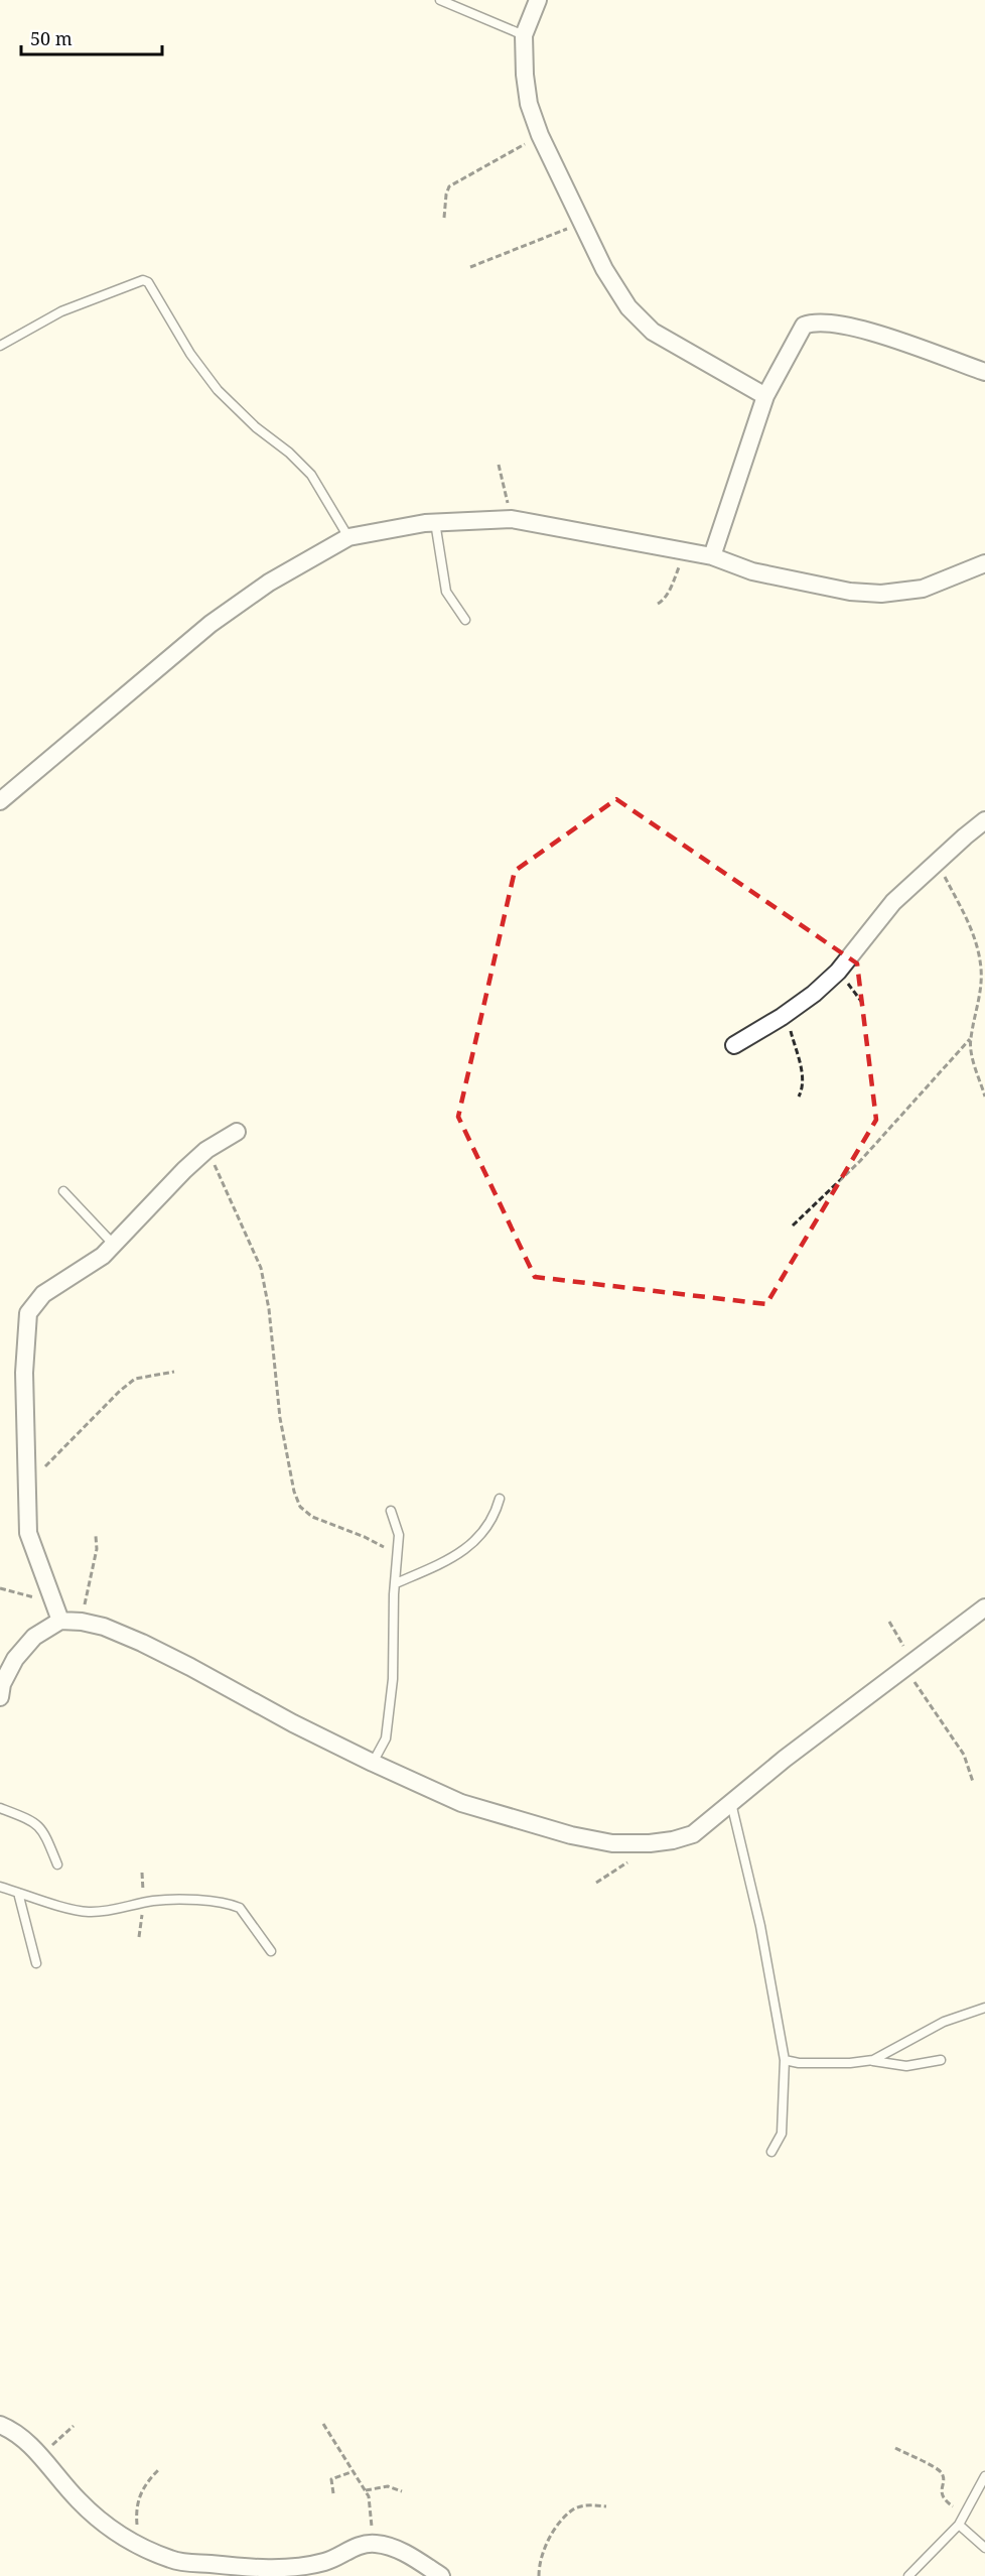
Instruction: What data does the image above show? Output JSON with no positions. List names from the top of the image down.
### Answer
{
  "scale_bar": "50 m"
}
